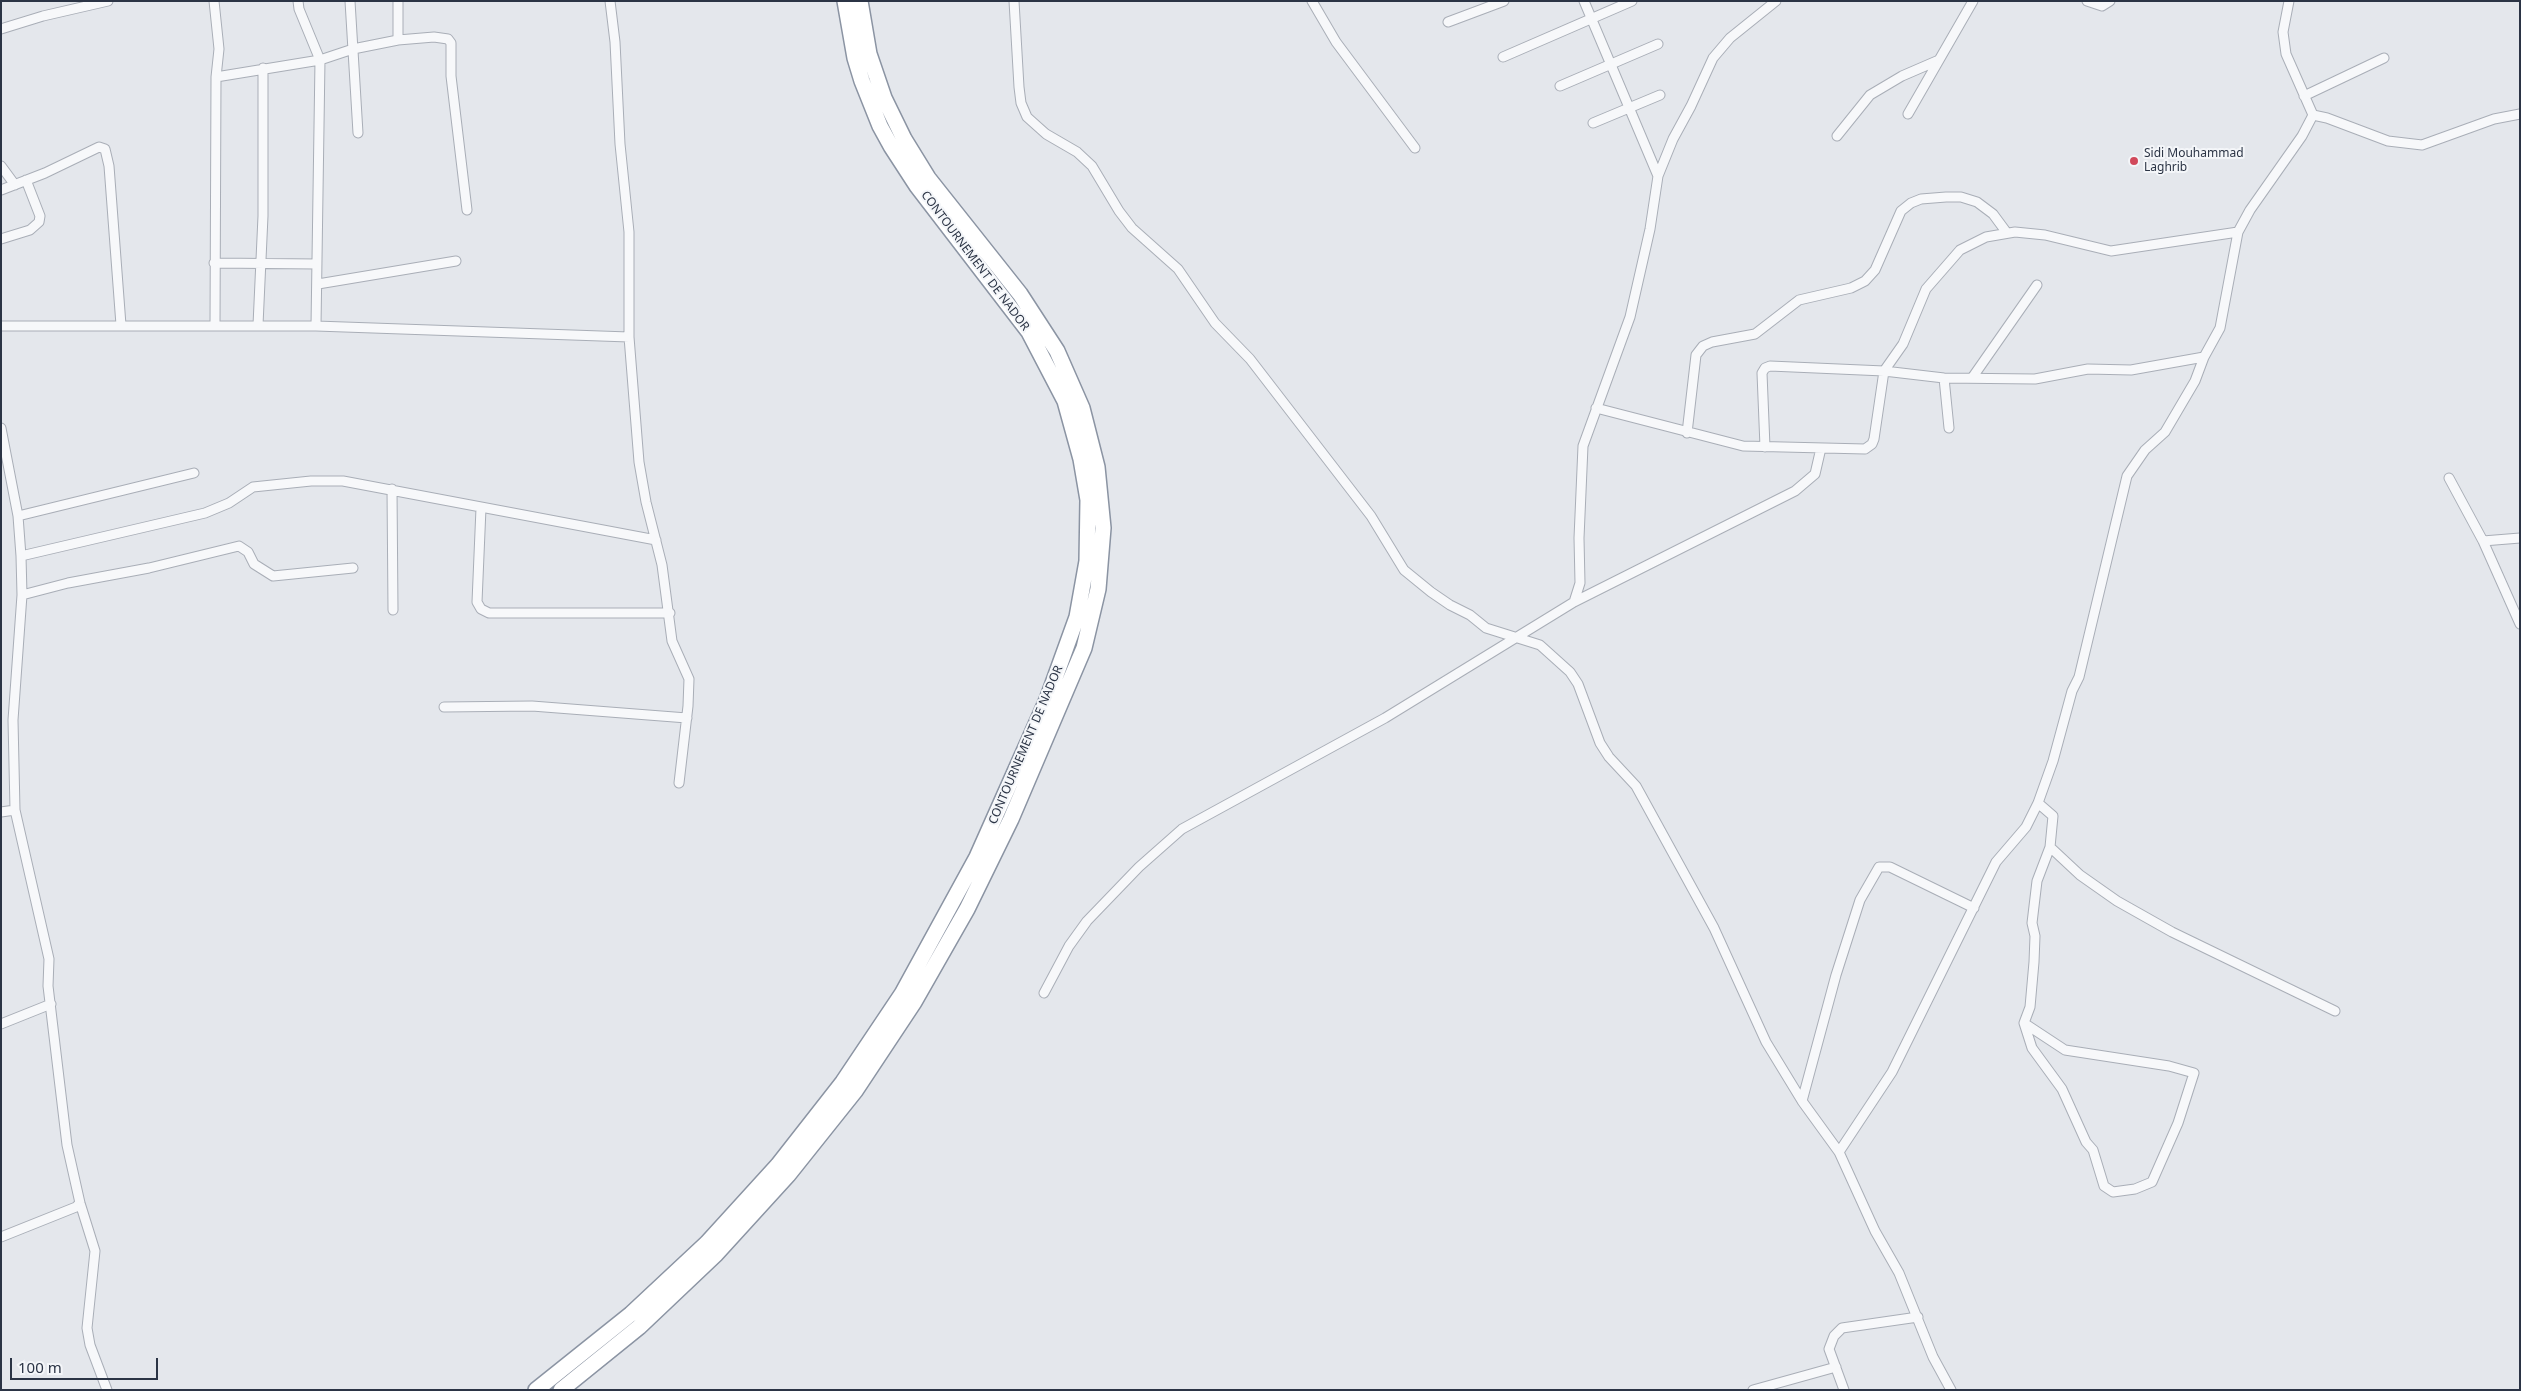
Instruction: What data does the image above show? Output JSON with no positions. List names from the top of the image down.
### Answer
{
  "streets": {
    "highway": ["CONTOURNEMENT DE NADOR"]
  },
  "places": ["Sidi Mouhammad Laghrib"],
  "scale_bar": "100 m"
}
